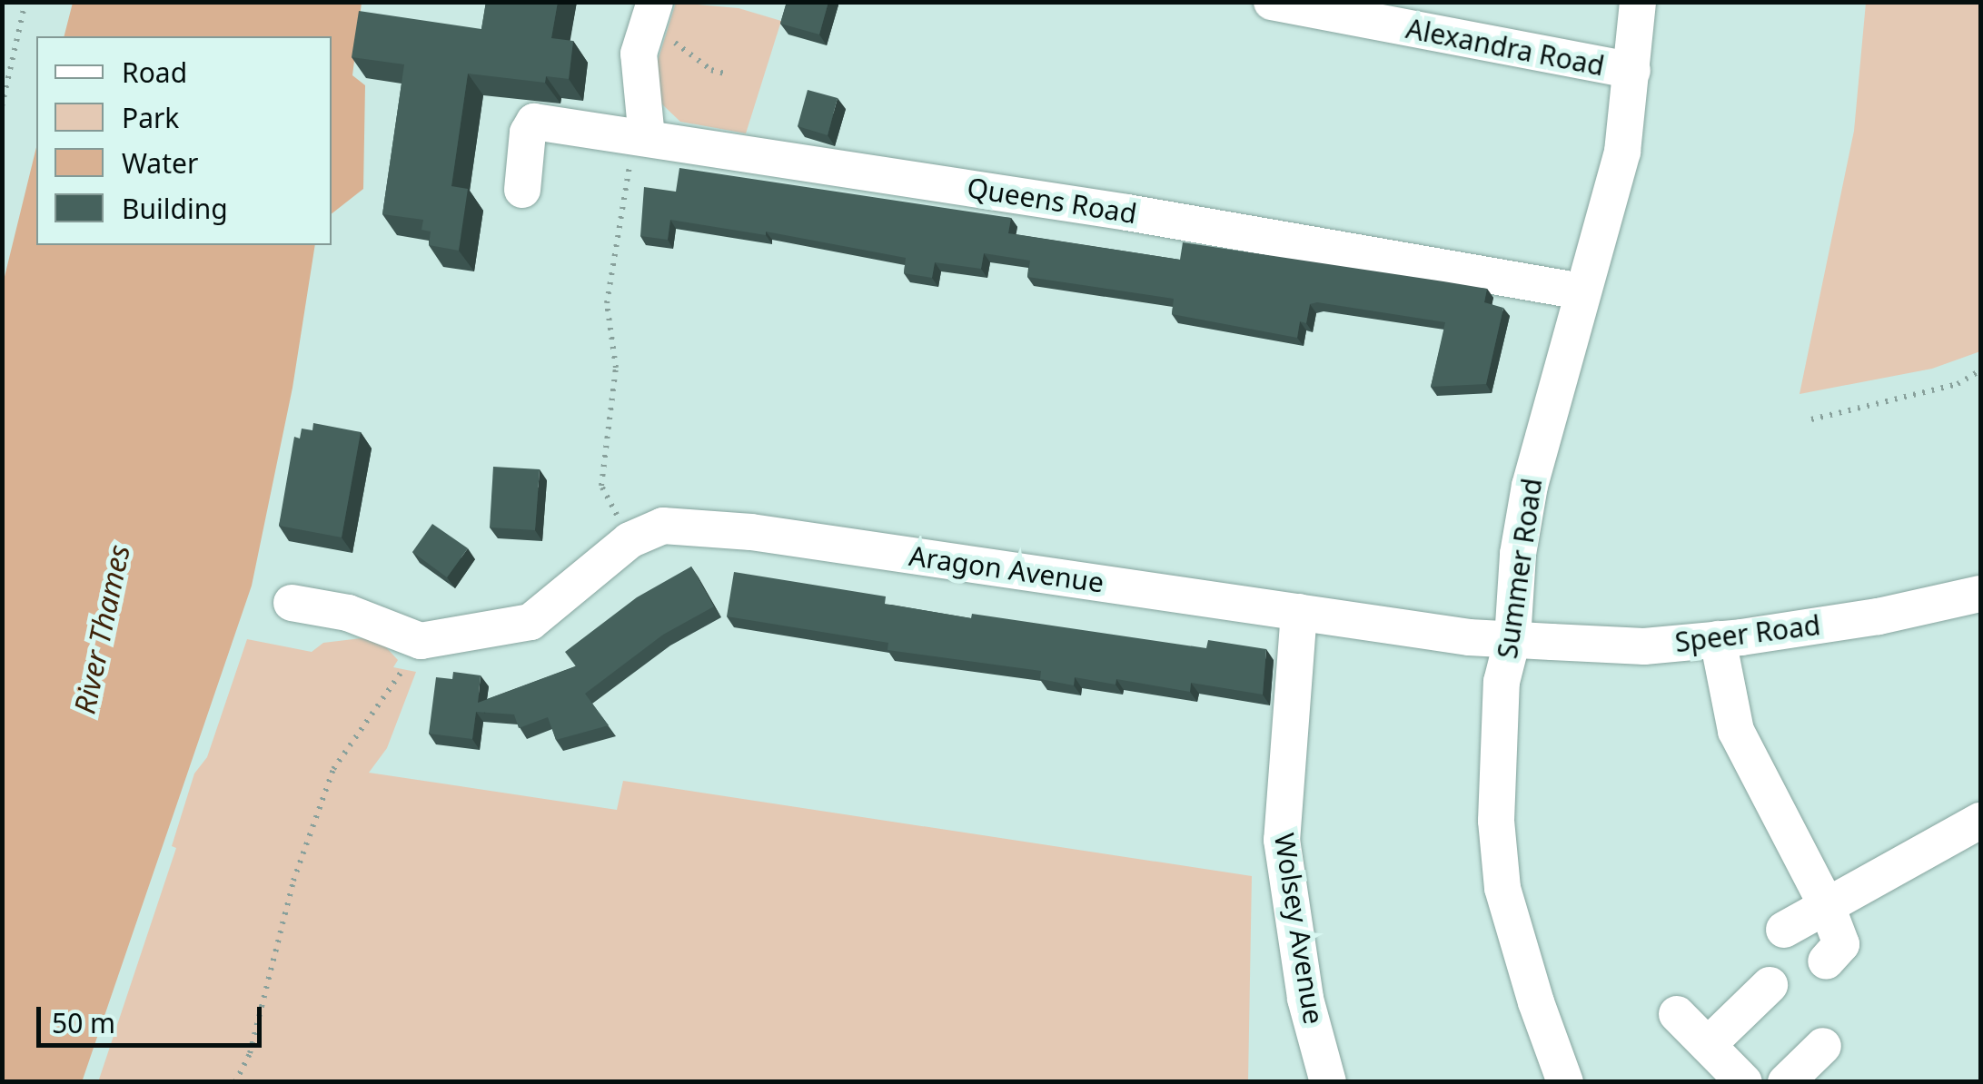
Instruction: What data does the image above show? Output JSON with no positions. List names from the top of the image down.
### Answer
{
  "streets": {
    "street": [
      "Alexandra Road",
      "Queens Road",
      "Summer Road",
      "Aragon Avenue",
      "Speer Road",
      "Wolsey Avenue"
    ]
  },
  "crossings": [
    ["Alexandra Road", "Summer Road"],
    ["Queens Road", "Summer Road"],
    ["Summer Road", "Aragon Avenue"],
    ["Summer Road", "Speer Road"],
    ["Aragon Avenue", "Speer Road"],
    ["Aragon Avenue", "Wolsey Avenue"]
  ],
  "water": ["River Thames"],
  "legend": [
    "Road",
    "Park",
    "Water",
    "Building"
  ],
  "scale_bar": "50 m"
}
